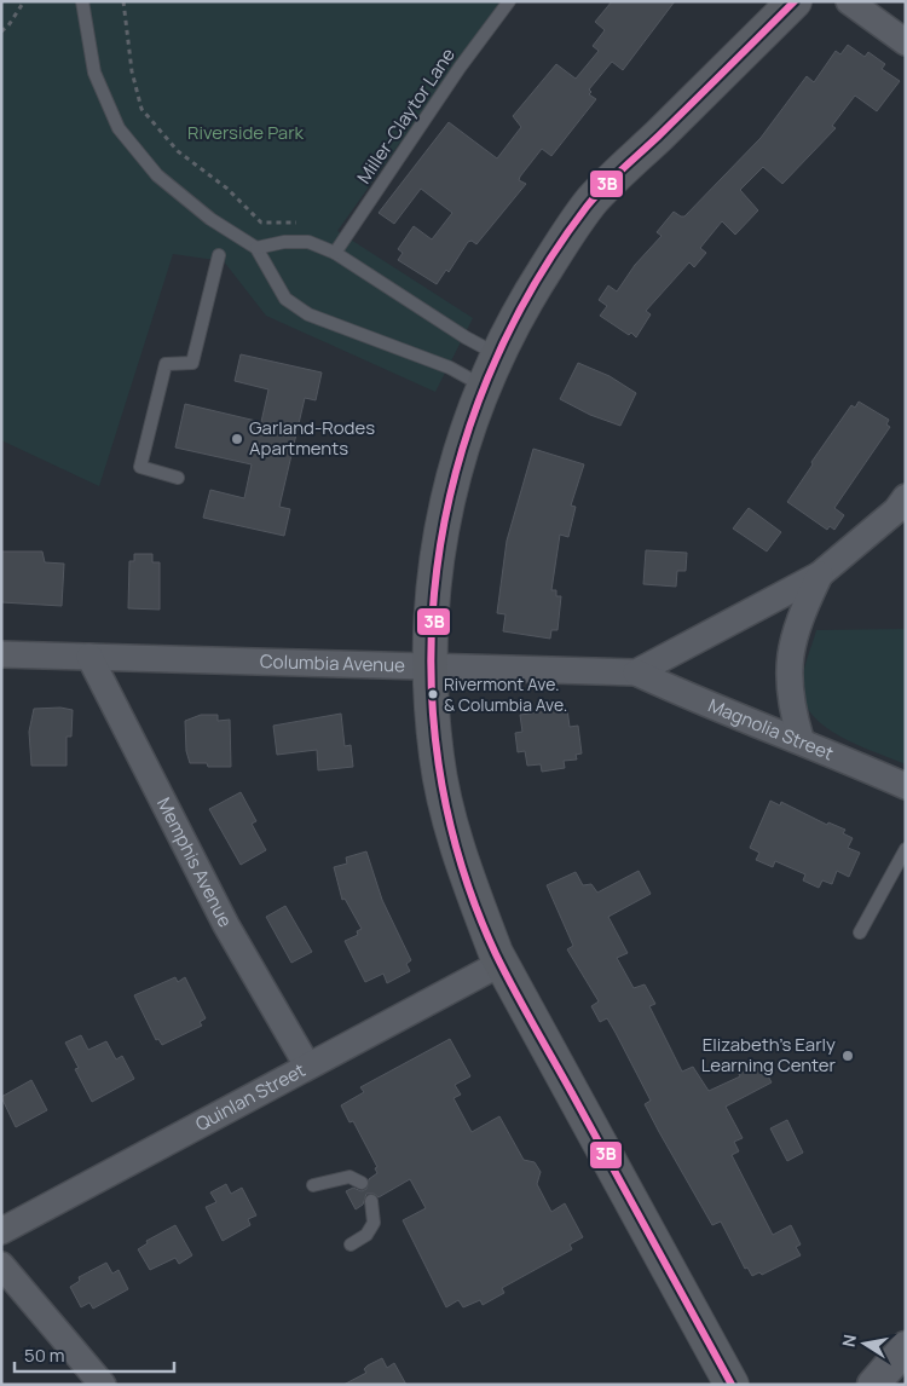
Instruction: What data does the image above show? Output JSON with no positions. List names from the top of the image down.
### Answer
{
  "streets": {
    "street": [
      "Columbia Avenue",
      "Magnolia Street",
      "Memphis Avenue",
      "Quinlan Street"
    ],
    "lane": ["Miller-Claytor Lane"]
  },
  "crossings": [
    ["Columbia Avenue", "Magnolia Street"],
    ["Columbia Avenue", "Memphis Avenue"],
    ["Memphis Avenue", "Quinlan Street"]
  ],
  "parks": ["Riverside Park"],
  "places": ["Garland-Rodes Apartments", "Rivermont Ave. & Columbia Ave.", "Elizabeth's Early Learning Center"],
  "lines": ["transit line 3B"],
  "scale_bar": "50 m",
  "north": "left"
}
